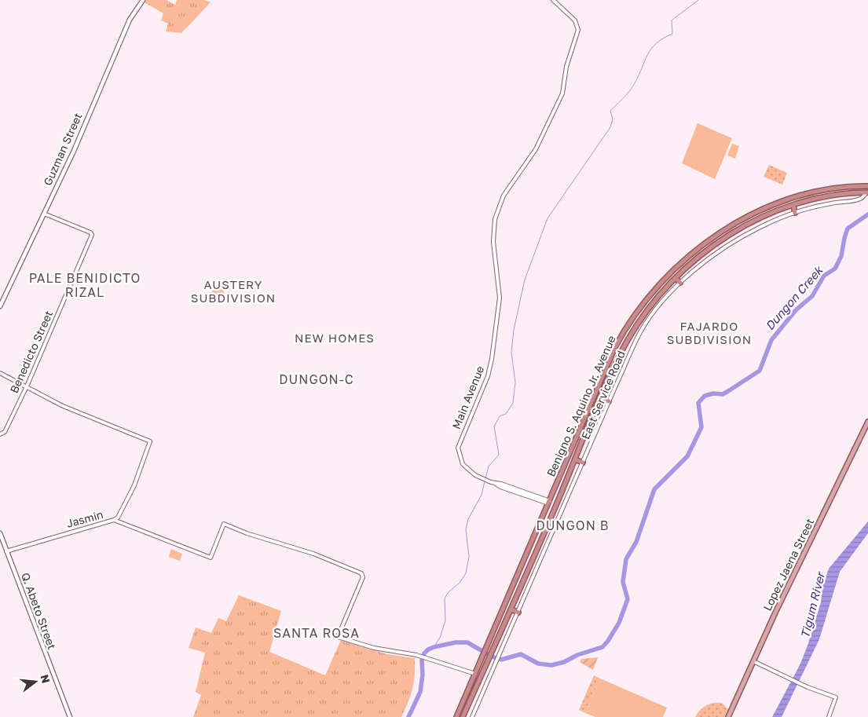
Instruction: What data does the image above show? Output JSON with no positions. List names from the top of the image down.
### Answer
{
  "streets": {
    "highway": ["Benigno S. Aquino Jr. Avenue"],
    "main road": ["Guzman Street", "Lopez Jaena Street", "Q. Abeto Street"],
    "street": [
      "Benedicto Street",
      "East Service Road",
      "Main Avenue",
      "Jasmin"
    ]
  },
  "crossings": [
    ["Guzman Street", "Benedicto Street"],
    ["East Service Road", "Benigno S. Aquino Jr. Avenue"],
    ["Main Avenue", "Benigno S. Aquino Jr. Avenue"],
    ["Benigno S. Aquino Jr. Avenue", "Jasmin"],
    ["Jasmin", "Q. Abeto Street"]
  ],
  "districts": [
    "PALE BENIDICTO RIZAL",
    "AUSTERY SUBDIVISION",
    "FAJARDO SUBDIVISION",
    "NEW HOMES",
    "DUNGON-C",
    "DUNGON B",
    "SANTA ROSA"
  ],
  "water": ["Dungon Creek", "Tigum River"],
  "north": "right"
}
